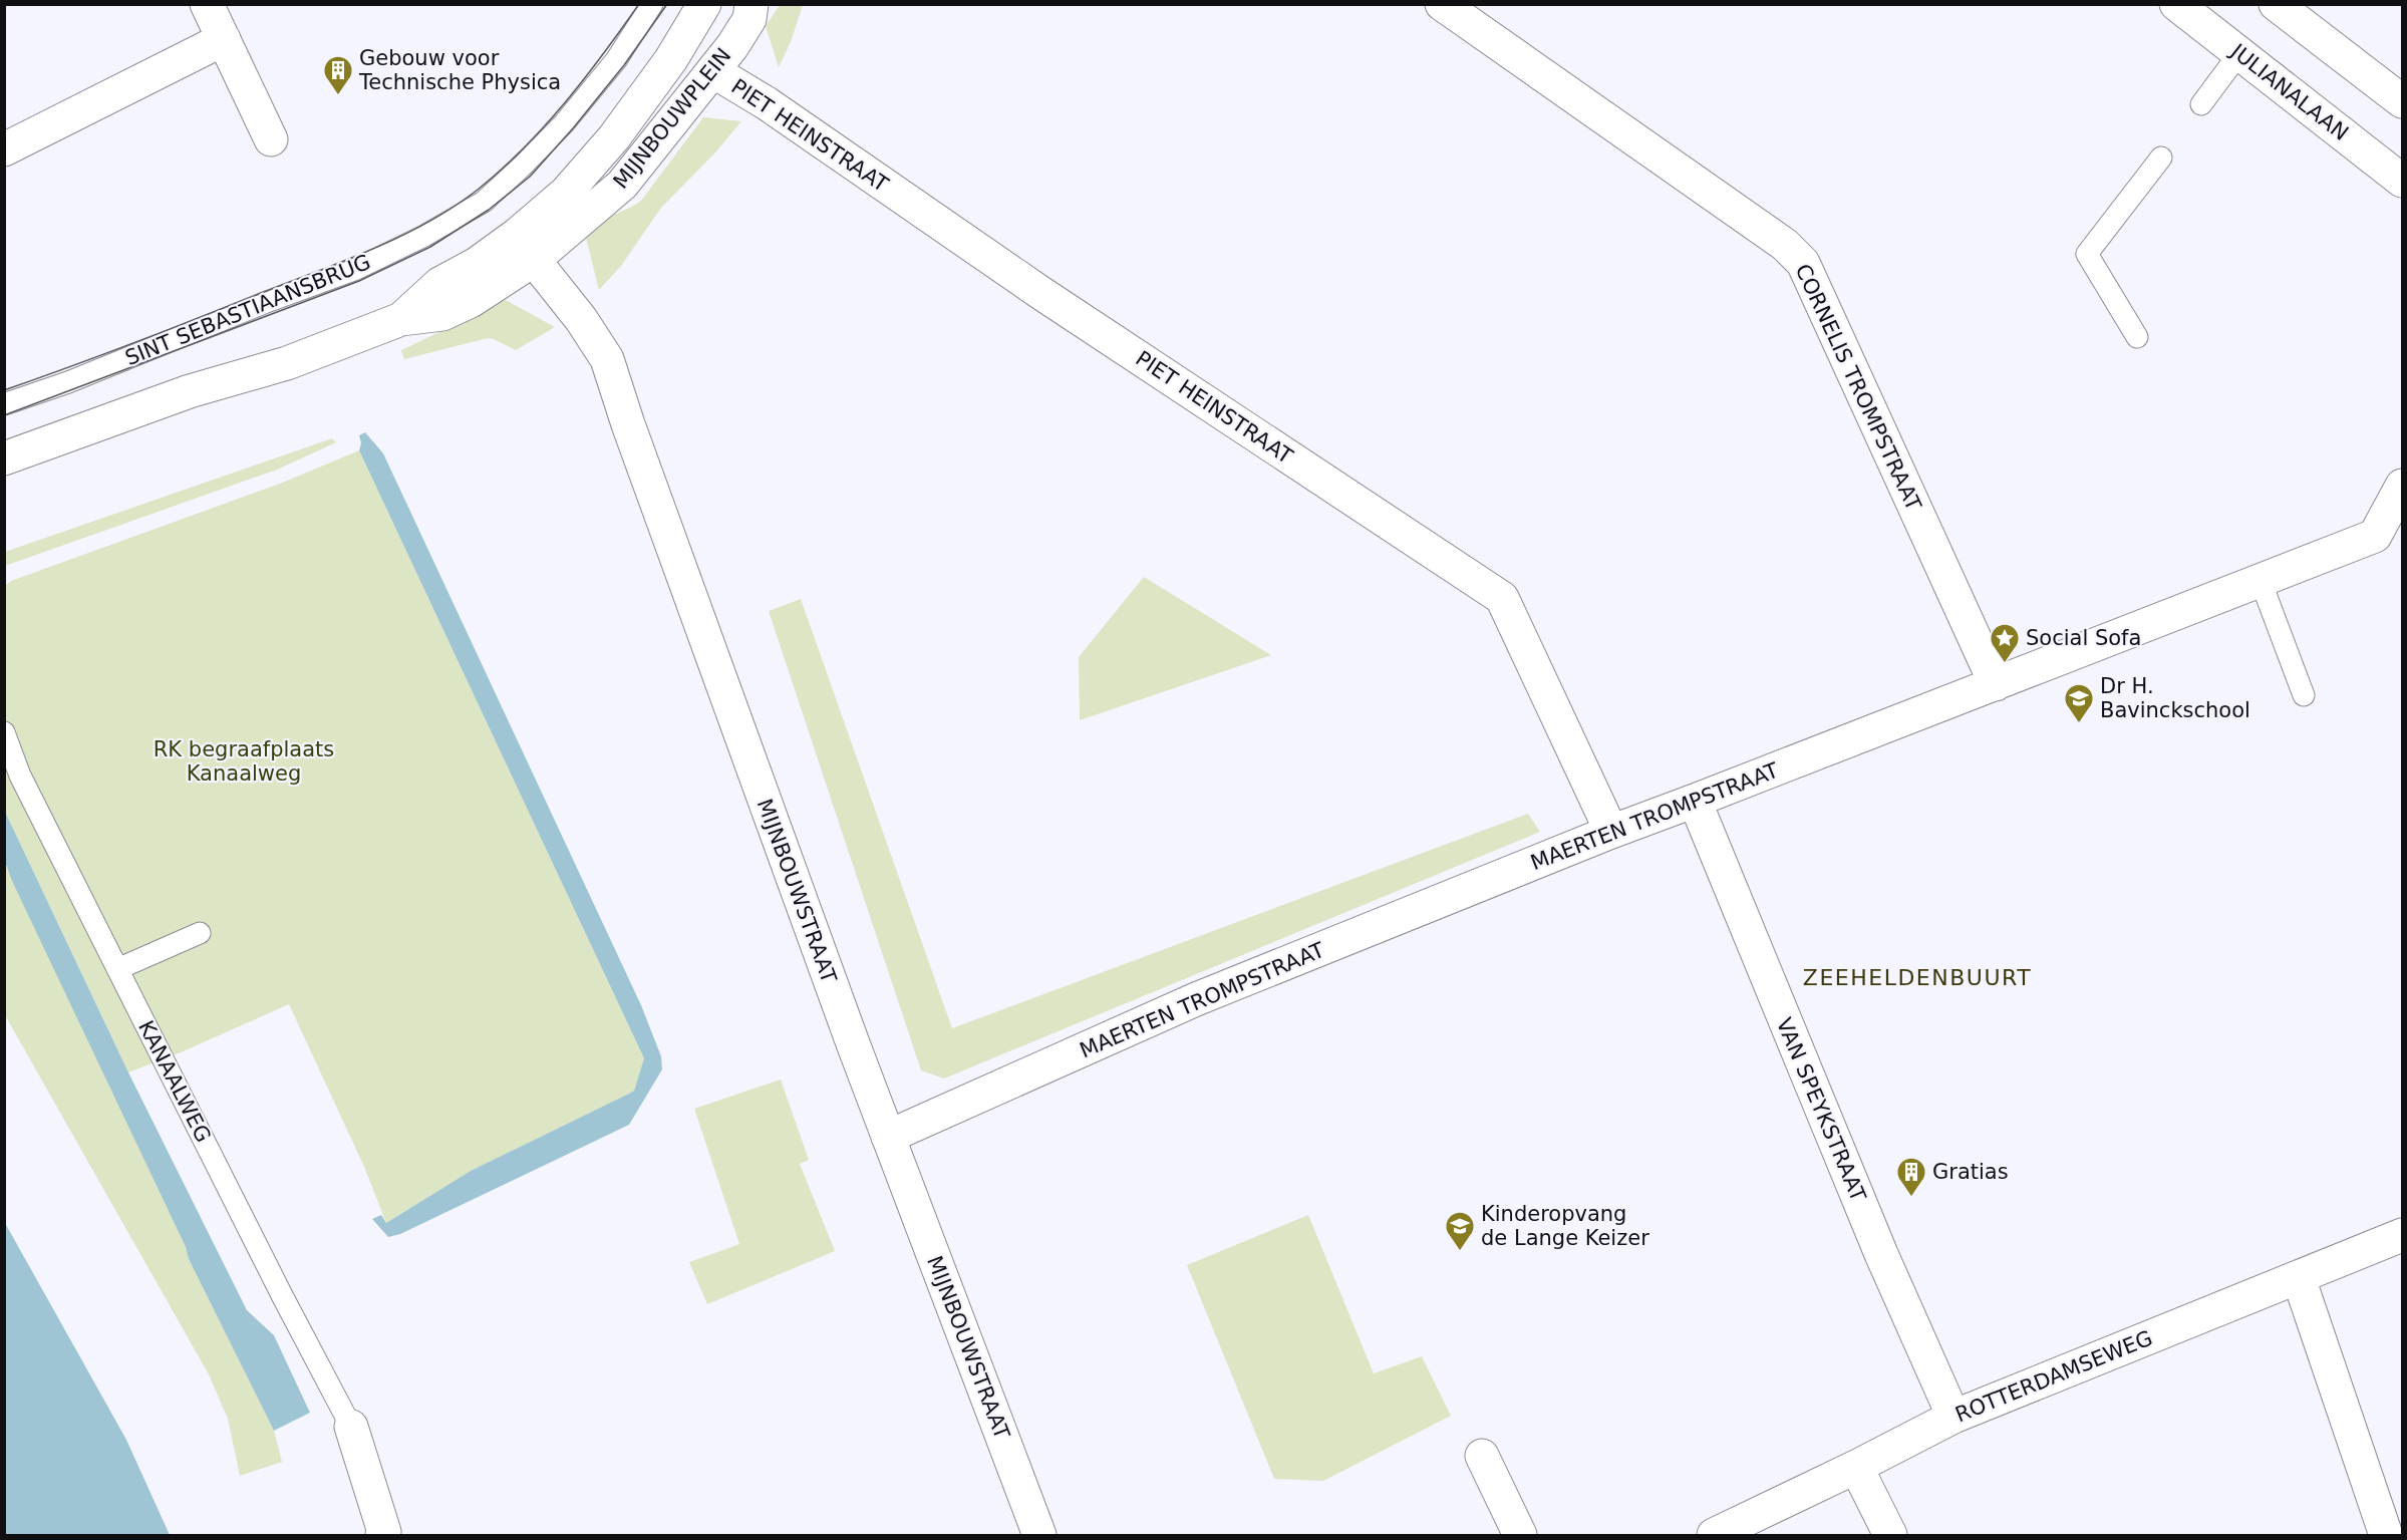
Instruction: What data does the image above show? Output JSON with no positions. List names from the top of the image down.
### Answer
{
  "streets": {
    "street": [
      "JULIANALAAN",
      "MIJNBOUWPLEIN",
      "PIET HEINSTRAAT",
      "CORNELIS TROMPSTRAAT",
      "MAERTEN TROMPSTRAAT",
      "MIJNBOUWSTRAAT",
      "VAN SPEYKSTRAAT",
      "ROTTERDAMSEWEG"
    ],
    "lane": ["SINT SEBASTIAANSBRUG", "KANAALWEG"]
  },
  "crossings": [
    ["MIJNBOUWPLEIN", "PIET HEINSTRAAT"],
    ["MIJNBOUWPLEIN", "MIJNBOUWSTRAAT"],
    ["PIET HEINSTRAAT", "MAERTEN TROMPSTRAAT"],
    ["CORNELIS TROMPSTRAAT", "MAERTEN TROMPSTRAAT"],
    ["MAERTEN TROMPSTRAAT", "MIJNBOUWSTRAAT"],
    ["MAERTEN TROMPSTRAAT", "VAN SPEYKSTRAAT"],
    ["VAN SPEYKSTRAAT", "ROTTERDAMSEWEG"]
  ],
  "districts": ["ZEEHELDENBUURT"],
  "parks": ["RK begraafplaats Kanaalweg"],
  "places": {
    "building": ["Gebouw voor Technische Physica", "Gratias"],
    "place": ["Social Sofa"],
    "school or university": ["Dr H. Bavinckschool", "Kinderopvang de Lange Keizer"]
  }
}
